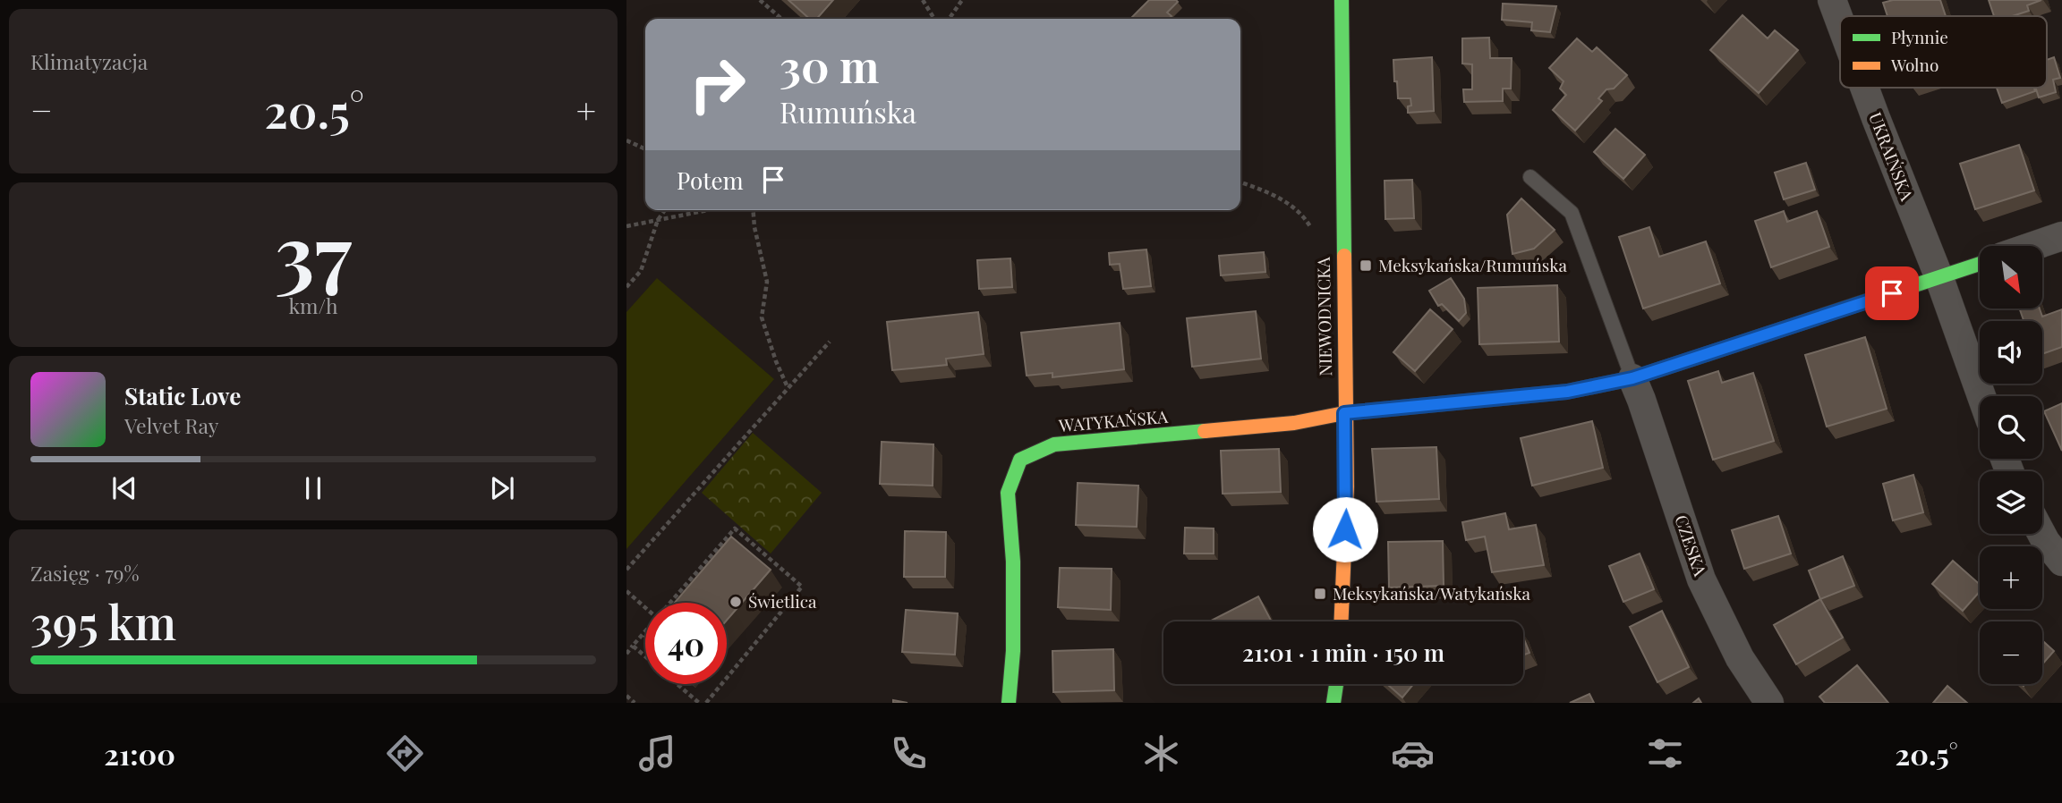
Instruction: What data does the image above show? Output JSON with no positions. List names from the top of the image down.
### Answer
{
  "streets": {
    "street": [
      "UKRAIŃSKA",
      "NIEWODNICKA",
      "WATYKAŃSKA",
      "CZESKA"
    ]
  },
  "crossings": [
    ["UKRAIŃSKA", "WATYKAŃSKA"],
    ["NIEWODNICKA", "WATYKAŃSKA"],
    ["WATYKAŃSKA", "CZESKA"]
  ],
  "places": {
    "transit": ["Meksykańska/Rumuńska", "Meksykańska/Watykańska"],
    "other": ["Świetlica"]
  },
  "legend": ["Płynnie", "Wolno"],
  "north": "bottom right",
  "page": {
    "tile": [
      "Klimatyzacja",
      ["37", "km/h"],
      ["Zasięg · 79%", "395 km"]
    ],
    "turn": ["30 m", "Rumuńska"],
    "heat": ["−", "20.5°", "+"],
    "then": "Potem",
    "map_buttons": ["+", "−"],
    "song": ["Static Love", "Velvet Ray"],
    "limit": "40",
    "trip": "21:01 · 1 min · 150 m",
    "tabs": ["21:00", "20.5°"]
  }
}
